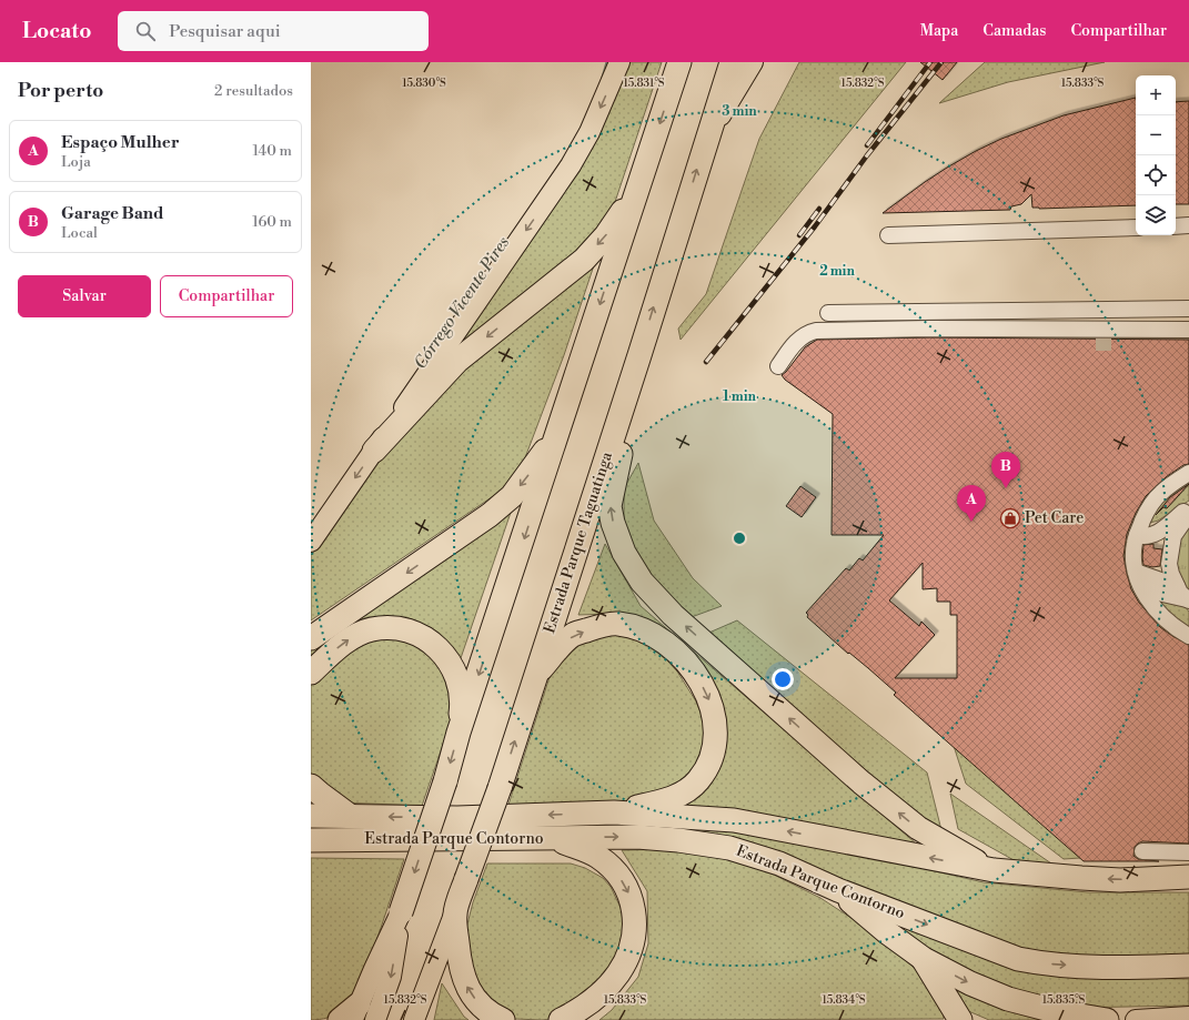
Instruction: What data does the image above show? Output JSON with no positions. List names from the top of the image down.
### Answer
{
  "streets": {
    "highway": ["Estrada Parque Taguatinga", "Estrada Parque Contorno"]
  },
  "water": ["Córrego Vicente Pires"],
  "places": {
    "shop": ["Pet Care"]
  },
  "page": {
    "header": "Locato",
    "search": "Pesquisar aqui",
    "nav": ["Mapa", "Camadas", "Compartilhar"],
    "heading": ["Por perto", "2 resultados"],
    "map_buttons": ["+", "−"],
    "list": [
      {
        "mark": "A",
        "name": "Espaço Mulher",
        "note": "Loja",
        "value": "140 m"
      },
      {
        "mark": "B",
        "name": "Garage Band",
        "note": "Local",
        "value": "160 m"
      }
    ],
    "buttons": ["Salvar", "Compartilhar"],
    "pins": ["B", "A"]
  },
  "coordinates": [
    "15.830°S",
    "15.831°S",
    "15.832°S",
    "15.833°S",
    "15.834°S",
    "15.835°S"
  ],
  "rings": ["3 min", "2 min", "1 min"]
}
